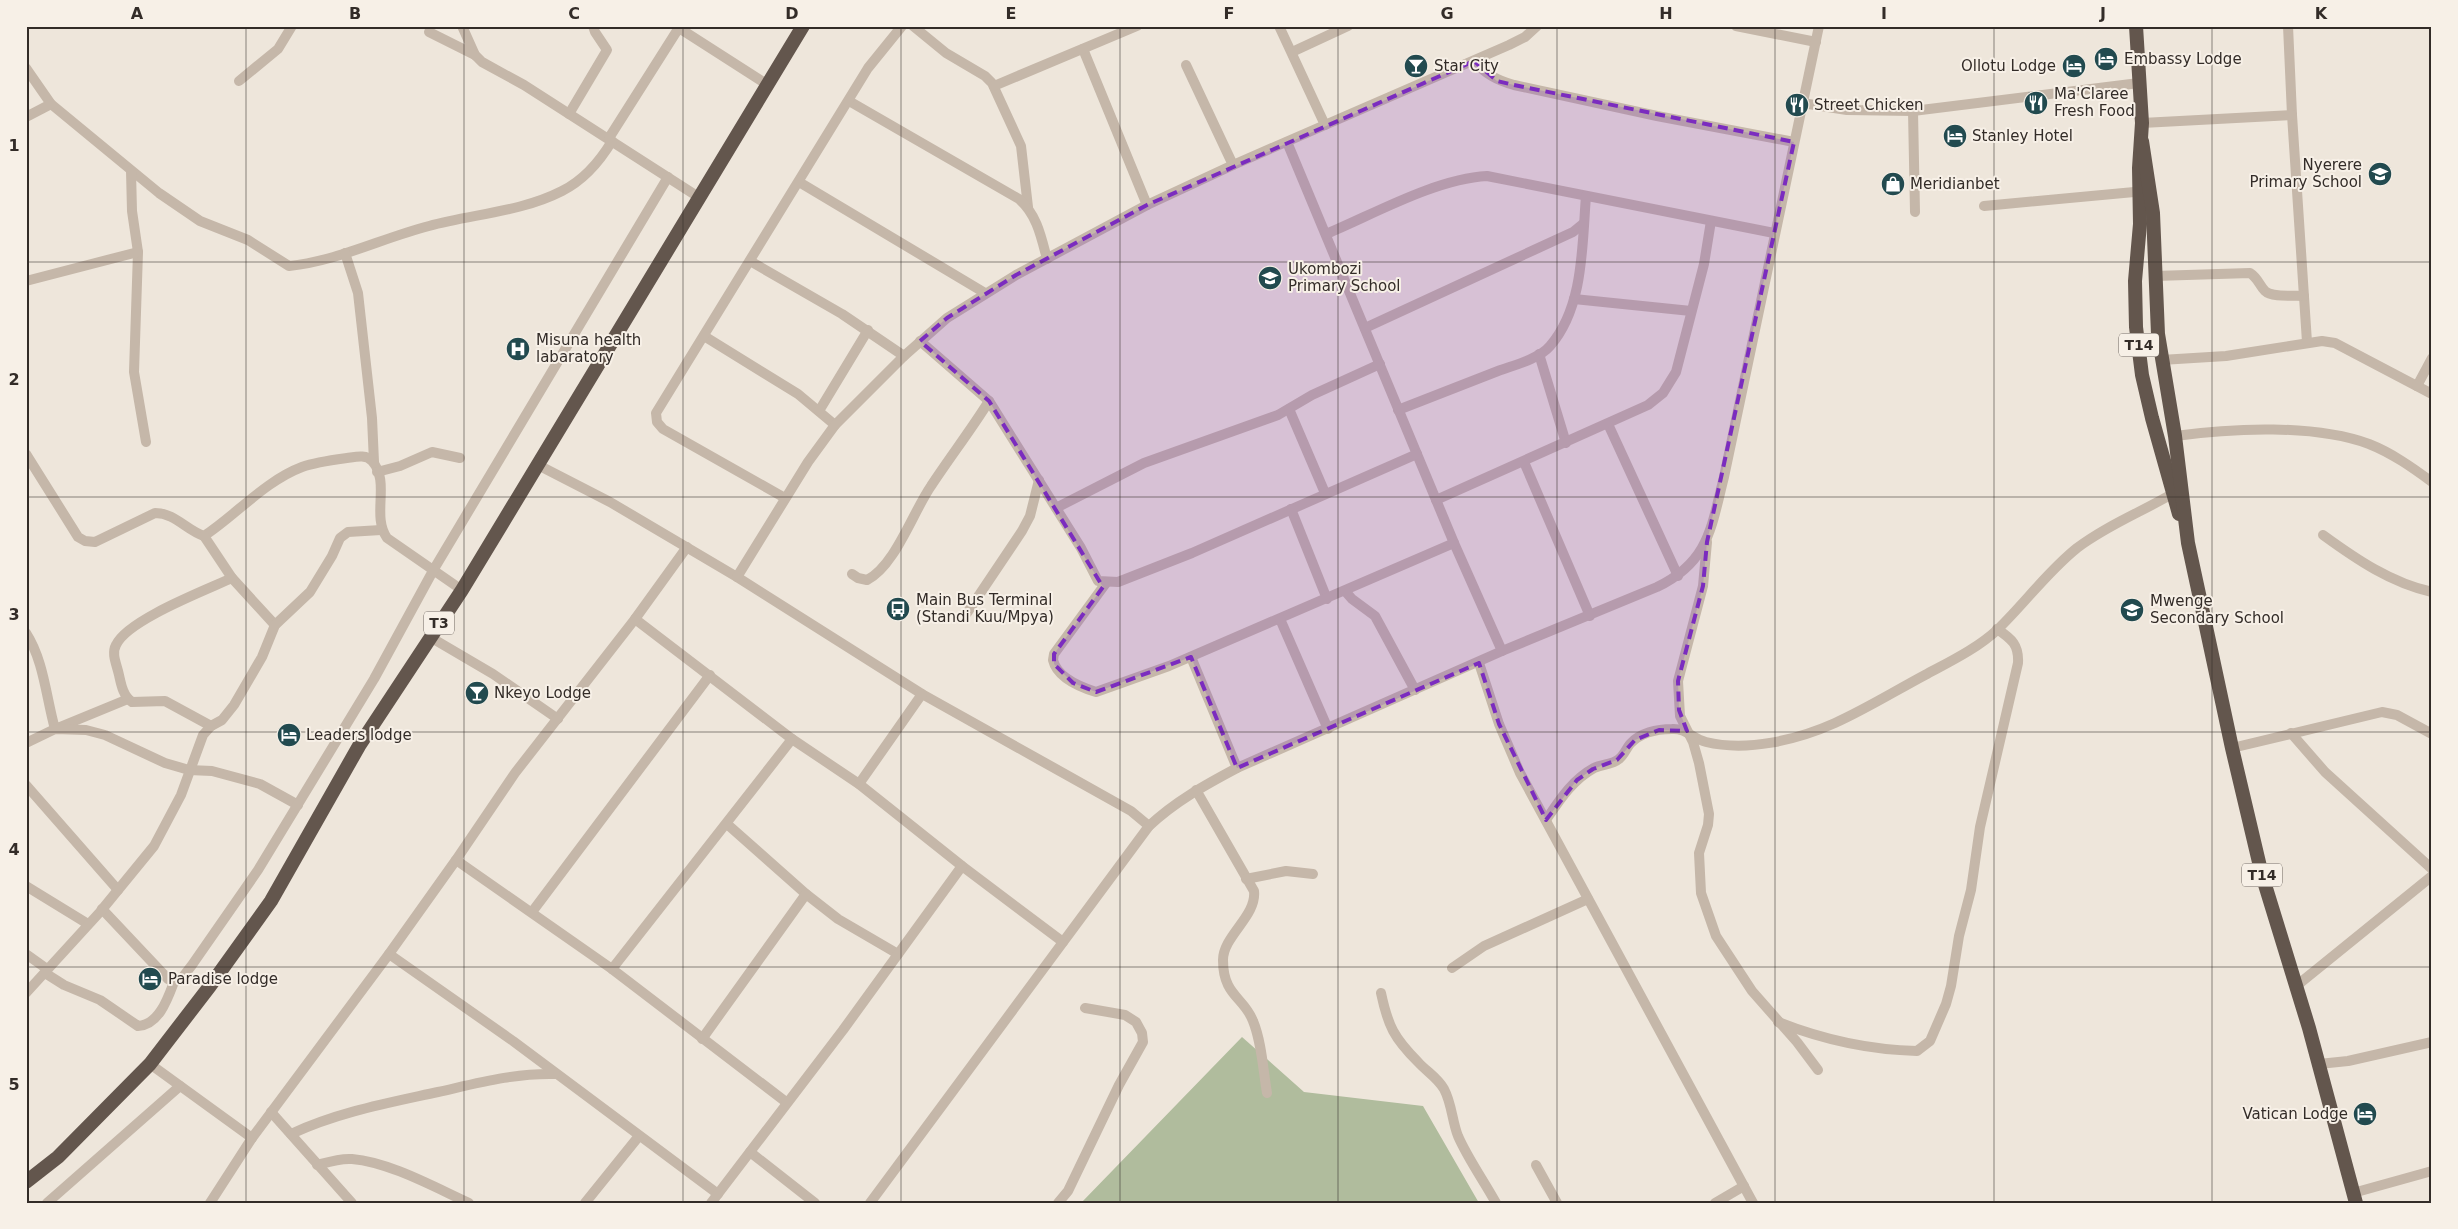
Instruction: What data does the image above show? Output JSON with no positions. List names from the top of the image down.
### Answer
{
  "streets": {
    "highway": ["T14", "T3"]
  },
  "places": {
    "hotel": [
      "Embassy Lodge",
      "Ollotu Lodge",
      "Stanley Hotel",
      "Leaders lodge",
      "Paradise lodge",
      "Vatican Lodge"
    ],
    "bar": ["Star City", "Nkeyo Lodge"],
    "restaurant": ["Ma'Claree Fresh Food", "Street Chicken"],
    "school or university": ["Nyerere Primary School", "Ukombozi Primary School", "Mwenge Secondary School"],
    "shop": ["Meridianbet"],
    "hospital": ["Misuna health labaratory"],
    "bus stop": ["Main Bus Terminal (Standi Kuu/Mpya)"]
  },
  "grid": {
    "columns": [
      "A",
      "B",
      "C",
      "D",
      "E",
      "F",
      "G",
      "H",
      "I",
      "J",
      "K"
    ],
    "rows": [
      "1",
      "2",
      "3",
      "4",
      "5"
    ]
  }
}
